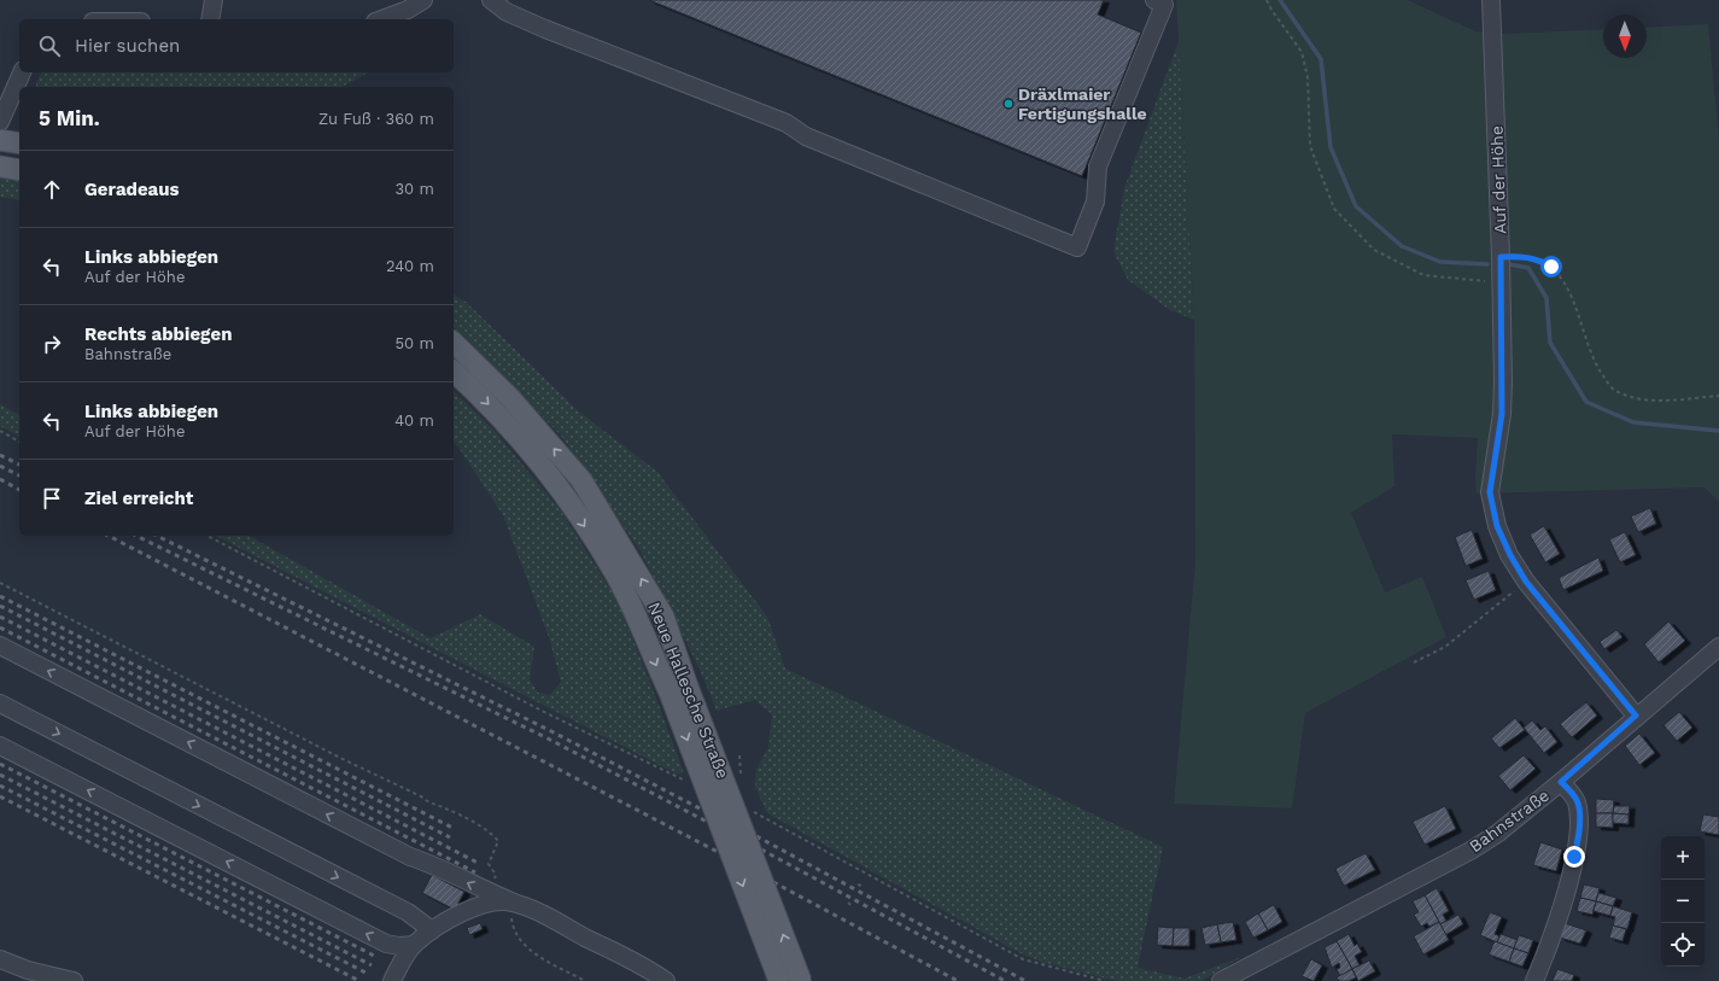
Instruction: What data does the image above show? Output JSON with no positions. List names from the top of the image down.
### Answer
{
  "streets": {
    "main road": ["Neue Hallesche Straße"],
    "street": ["Auf der Höhe", "Bahnstraße"]
  },
  "crossings": [
    ["Auf der Höhe", "Bahnstraße"]
  ],
  "places": ["Dräxlmaier Fertigungshalle"],
  "north": "bottom",
  "page": {
    "search": "Hier suchen",
    "heading": ["5 Min.", "Zu Fuß · 360 m"],
    "list": [
      ["Geradeaus", "30 m"],
      ["Links abbiegen", "Auf der Höhe", "240 m"],
      ["Rechts abbiegen", "Bahnstraße", "50 m"],
      ["Links abbiegen", "Auf der Höhe", "40 m"],
      "Ziel erreicht"
    ],
    "map_buttons": ["+", "−"]
  }
}
